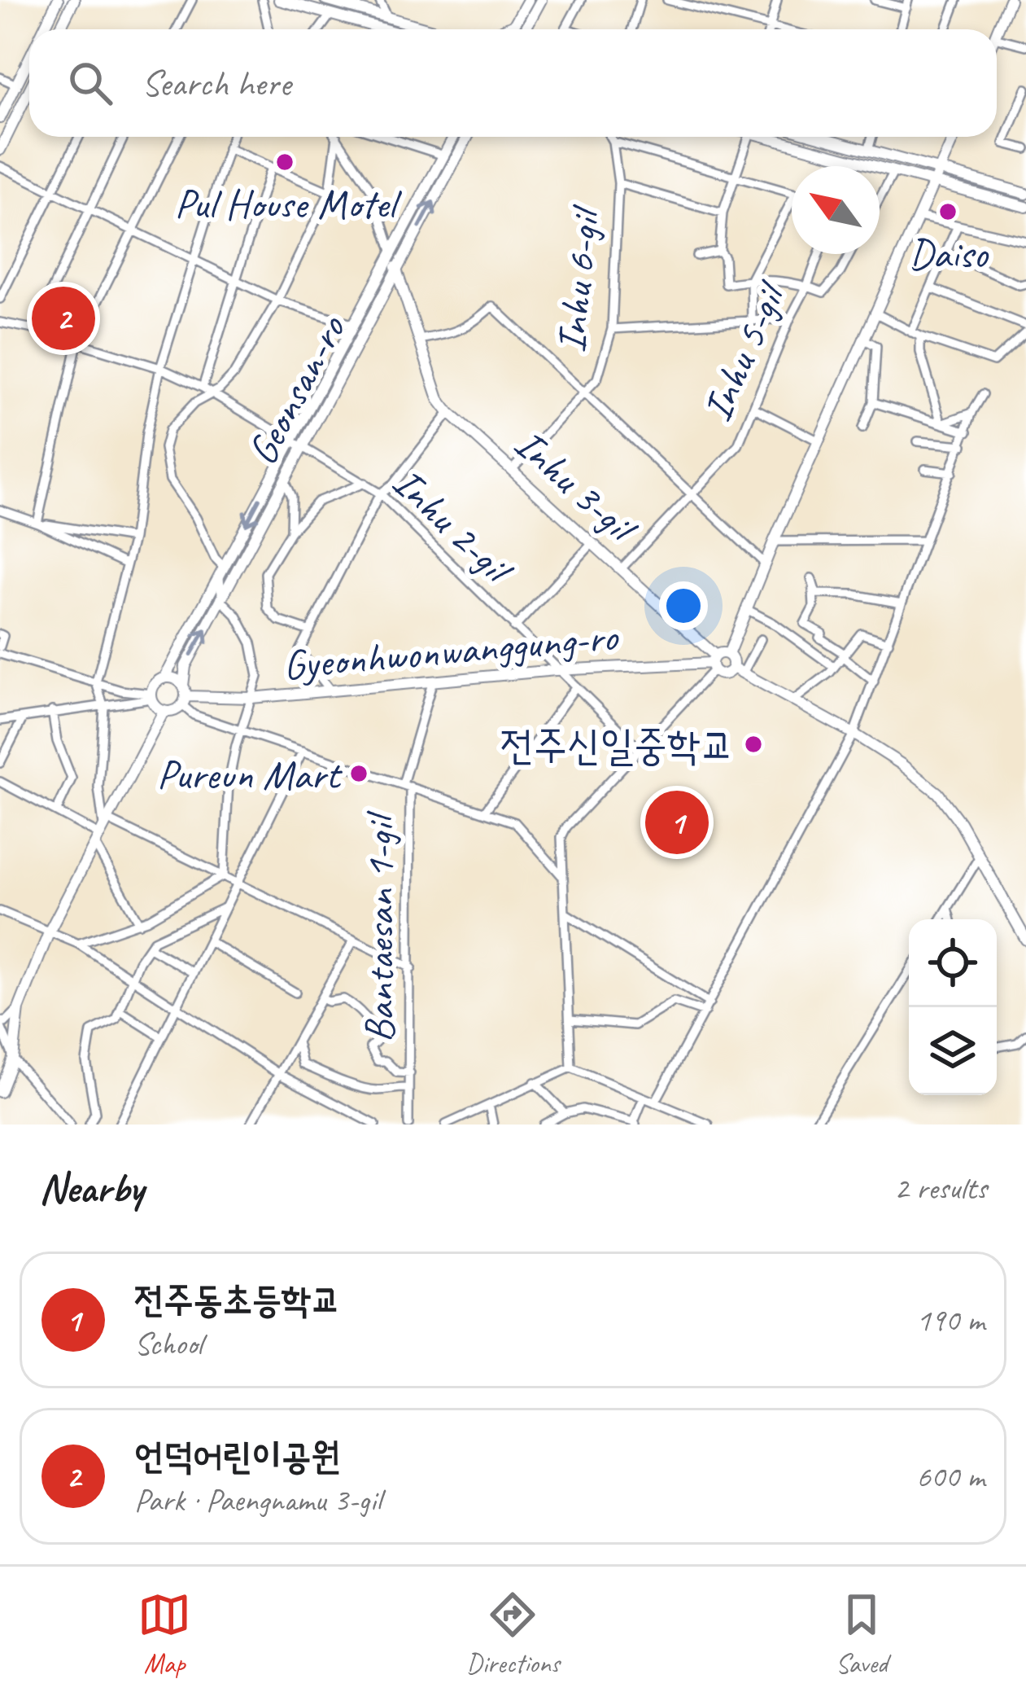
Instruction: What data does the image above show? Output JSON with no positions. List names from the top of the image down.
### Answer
{
  "streets": {
    "street": [
      "Inhu 6-gil",
      "Inhu 5-gil",
      "Geonsan-ro",
      "Inhu 3-gil",
      "Inhu 2-gil",
      "Gyeonhwonwanggung-ro",
      "Bantaesan 1-gil"
    ]
  },
  "crossings": [
    ["Inhu 6-gil", "Inhu 3-gil"],
    ["Inhu 5-gil", "Inhu 3-gil"],
    ["Geonsan-ro", "Inhu 3-gil"],
    ["Geonsan-ro", "Inhu 2-gil"],
    ["Geonsan-ro", "Gyeonhwonwanggung-ro"],
    ["Inhu 3-gil", "Gyeonhwonwanggung-ro"],
    ["Inhu 2-gil", "Gyeonhwonwanggung-ro"],
    ["Gyeonhwonwanggung-ro", "Bantaesan 1-gil"]
  ],
  "places": [
    "Pul House Motel",
    "Daiso",
    "전주신일중학교",
    "Pureun Mart"
  ],
  "north": "top left",
  "page": {
    "search": "Search here",
    "pins": ["2", "1"],
    "heading": ["Nearby", "2 results"],
    "list": [
      {
        "mark": "1",
        "name": "전주동초등학교",
        "note": "School",
        "value": "190 m"
      },
      {
        "mark": "2",
        "name": "언덕어린이공원",
        "note": "Park · Paengnamu 3-gil",
        "value": "600 m"
      }
    ],
    "nav": ["Map", "Directions", "Saved"]
  }
}
